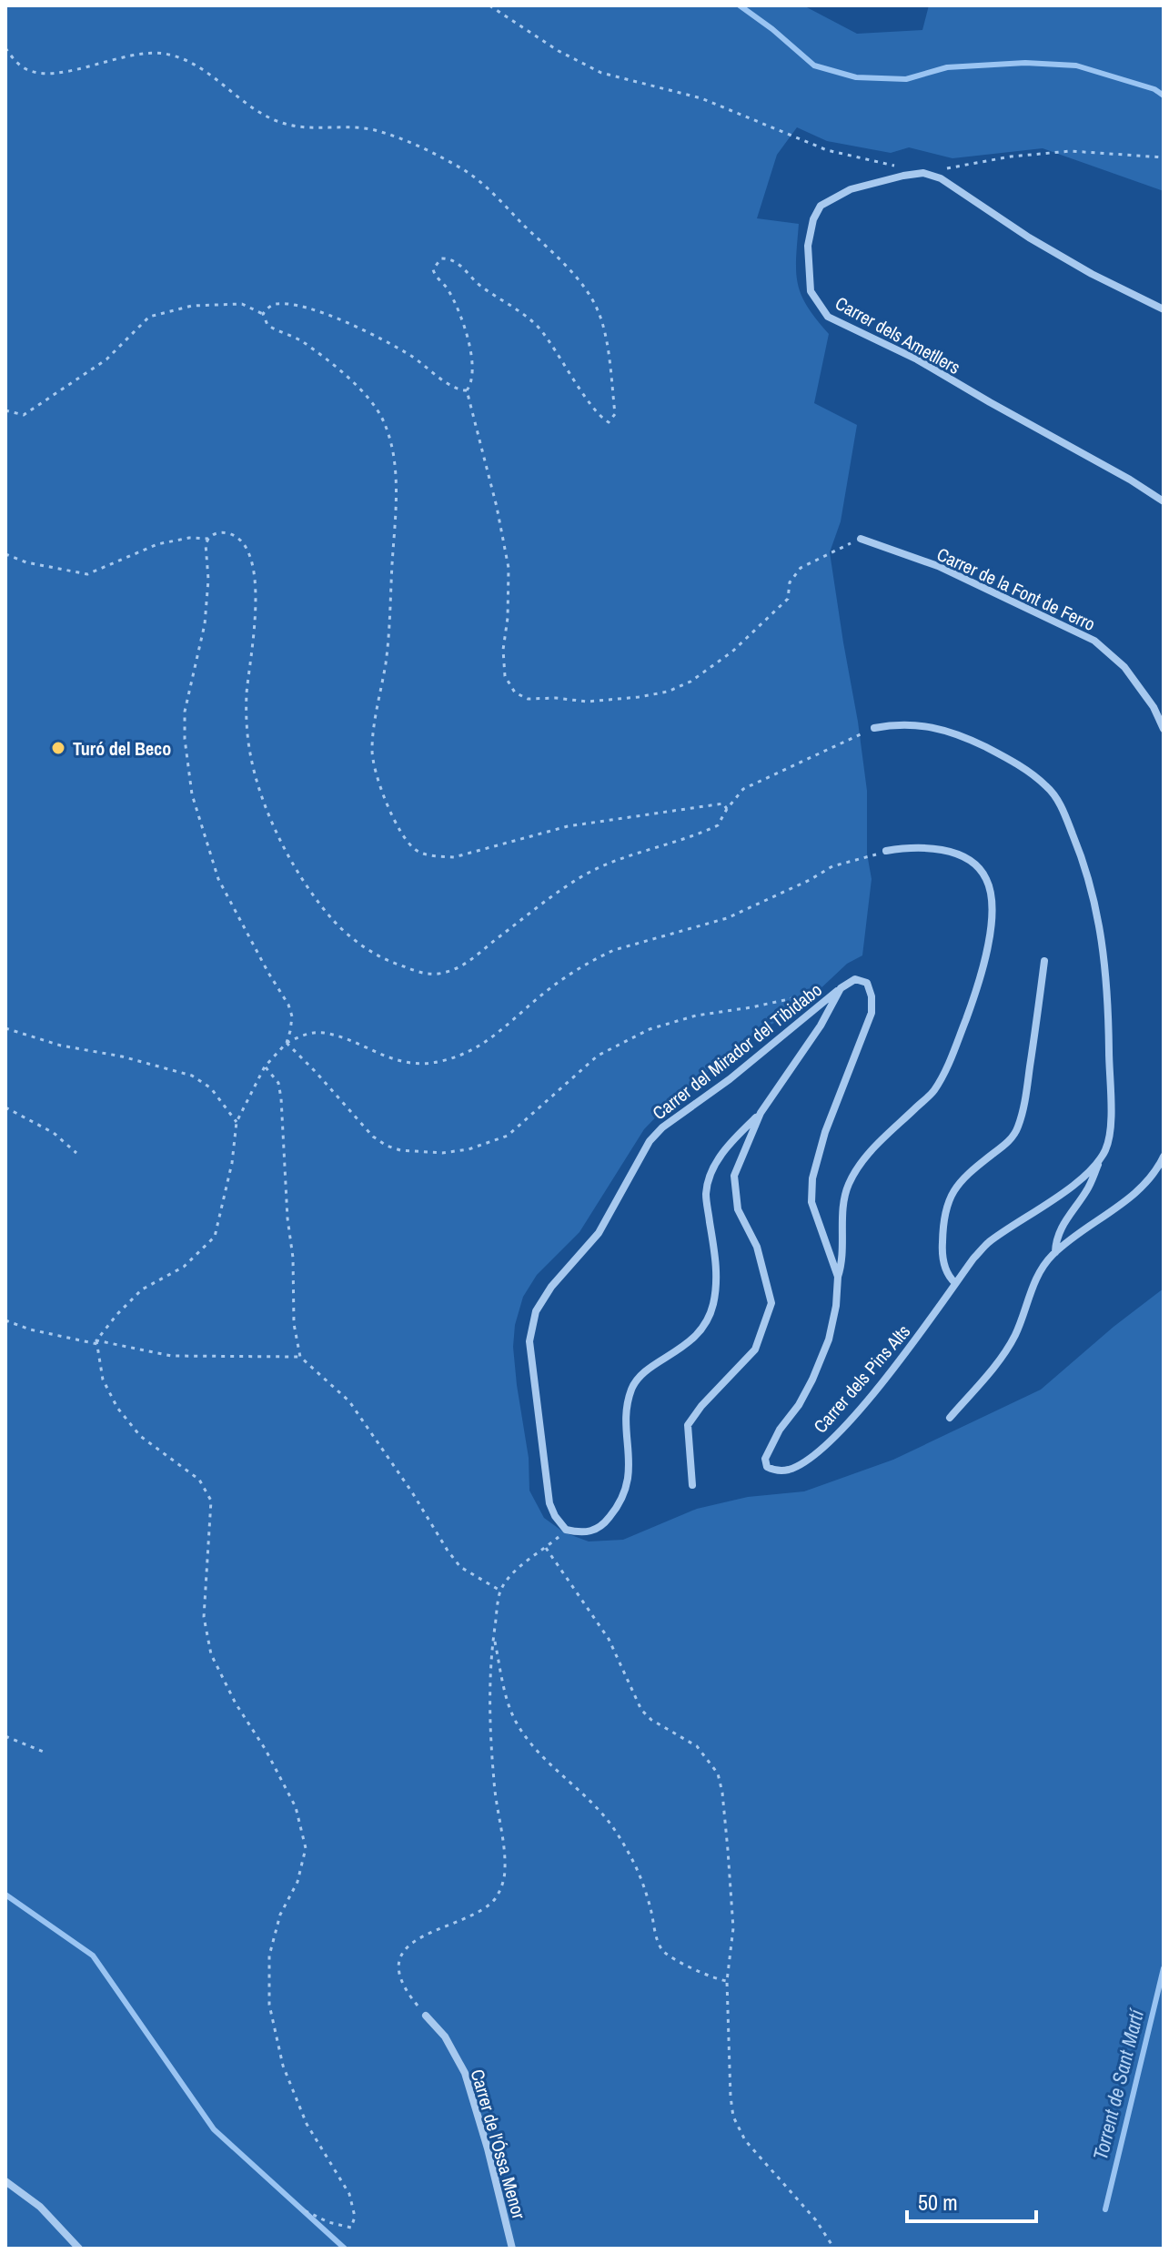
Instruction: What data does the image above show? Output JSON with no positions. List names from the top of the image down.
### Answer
{
  "streets": {
    "street": [
      "Carrer dels Ametllers",
      "Carrer de la Font de Ferro",
      "Carrer del Mirador del Tibidabo",
      "Carrer dels Pins Alts",
      "Carrer de l'Óssa Menor"
    ]
  },
  "crossings": [
    ["Carrer del Mirador del Tibidabo", "Carrer dels Pins Alts"]
  ],
  "water": ["Torrent de Sant Martí"],
  "places": ["Turó del Beco"],
  "scale_bar": "50 m"
}
